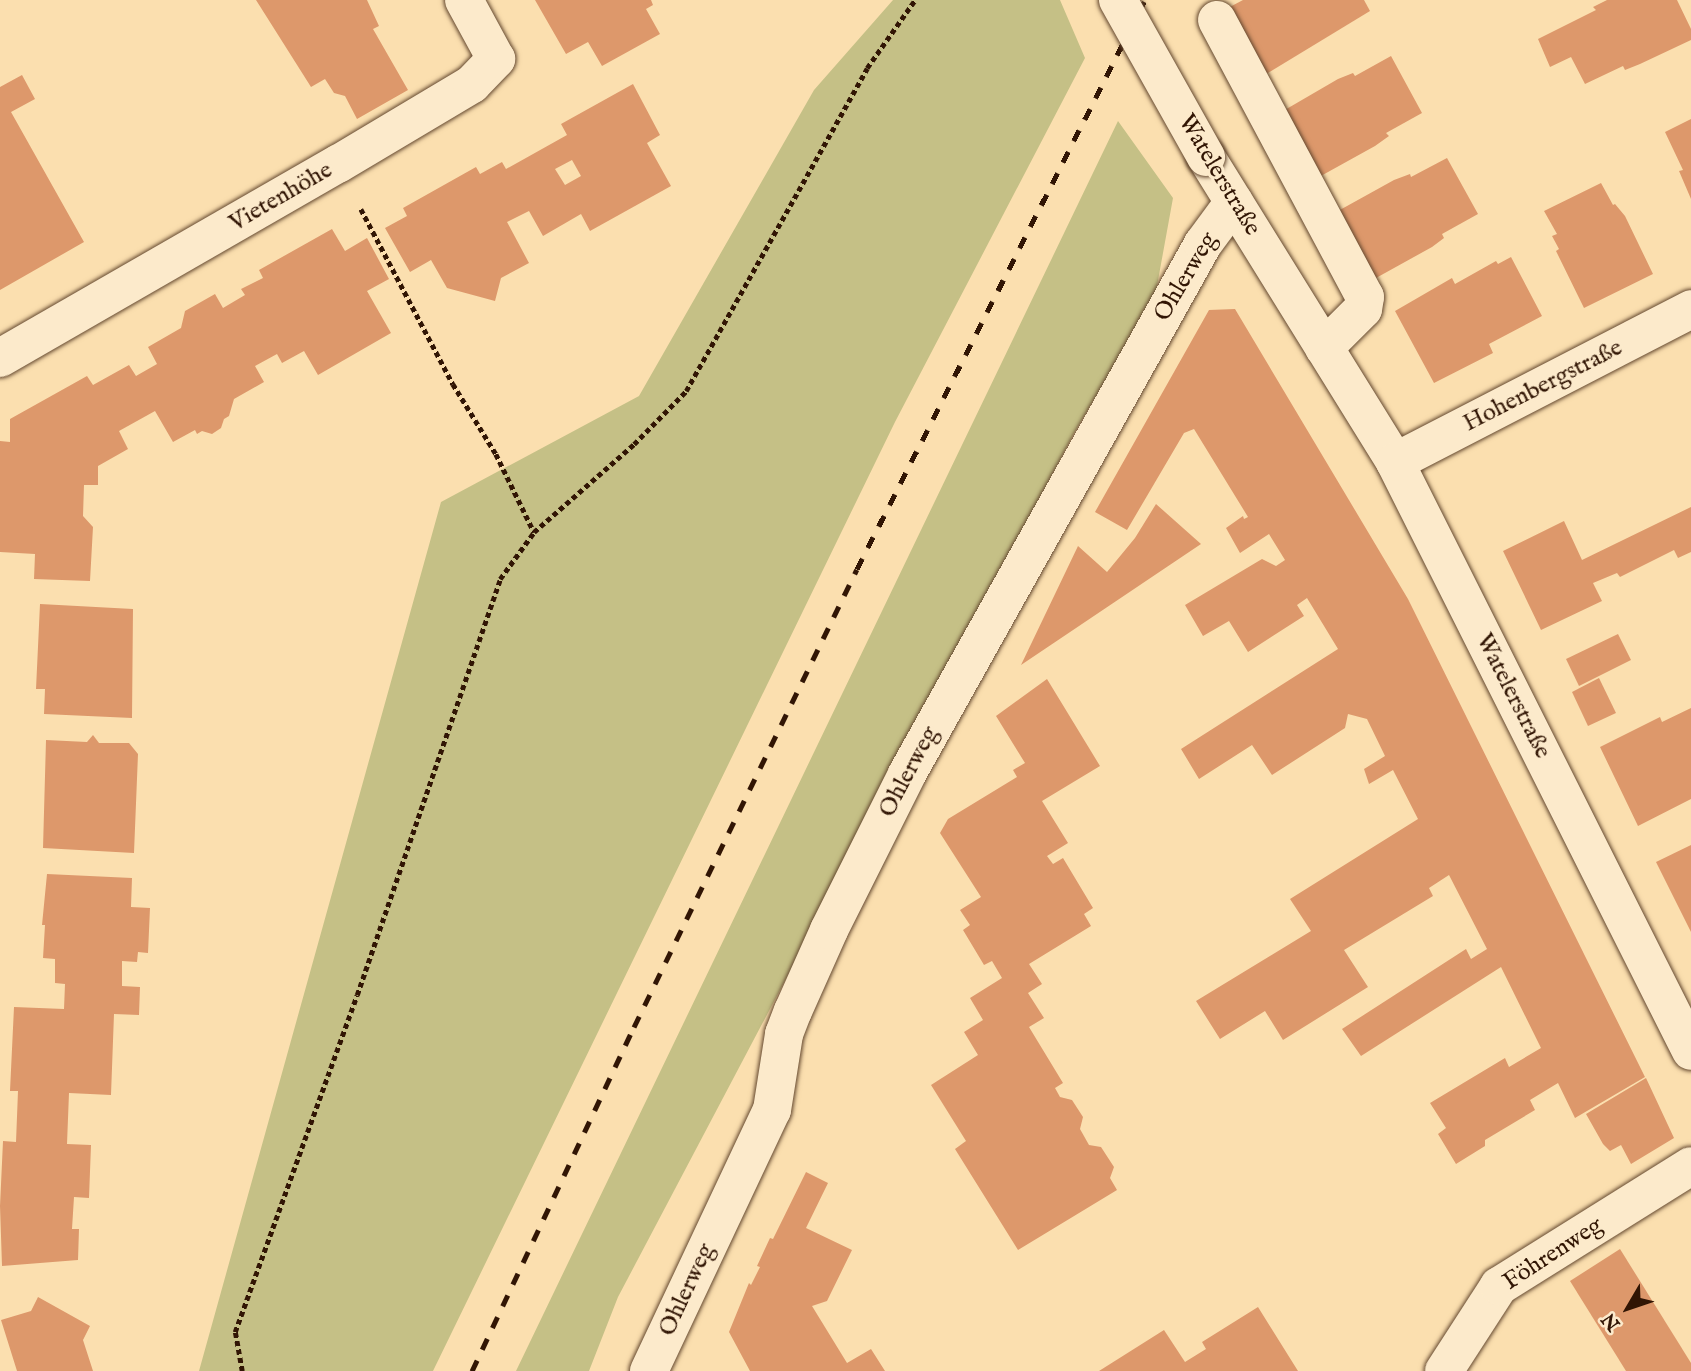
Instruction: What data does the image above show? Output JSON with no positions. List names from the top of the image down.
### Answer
{
  "streets": {
    "street": [
      "Watelerstraße",
      "Vietenhöhe",
      "Ohlerweg",
      "Hohenbergstraße",
      "Föhrenweg"
    ]
  },
  "crossings": [
    ["Watelerstraße", "Ohlerweg"],
    ["Watelerstraße", "Hohenbergstraße"]
  ],
  "north": "bottom left"
}
